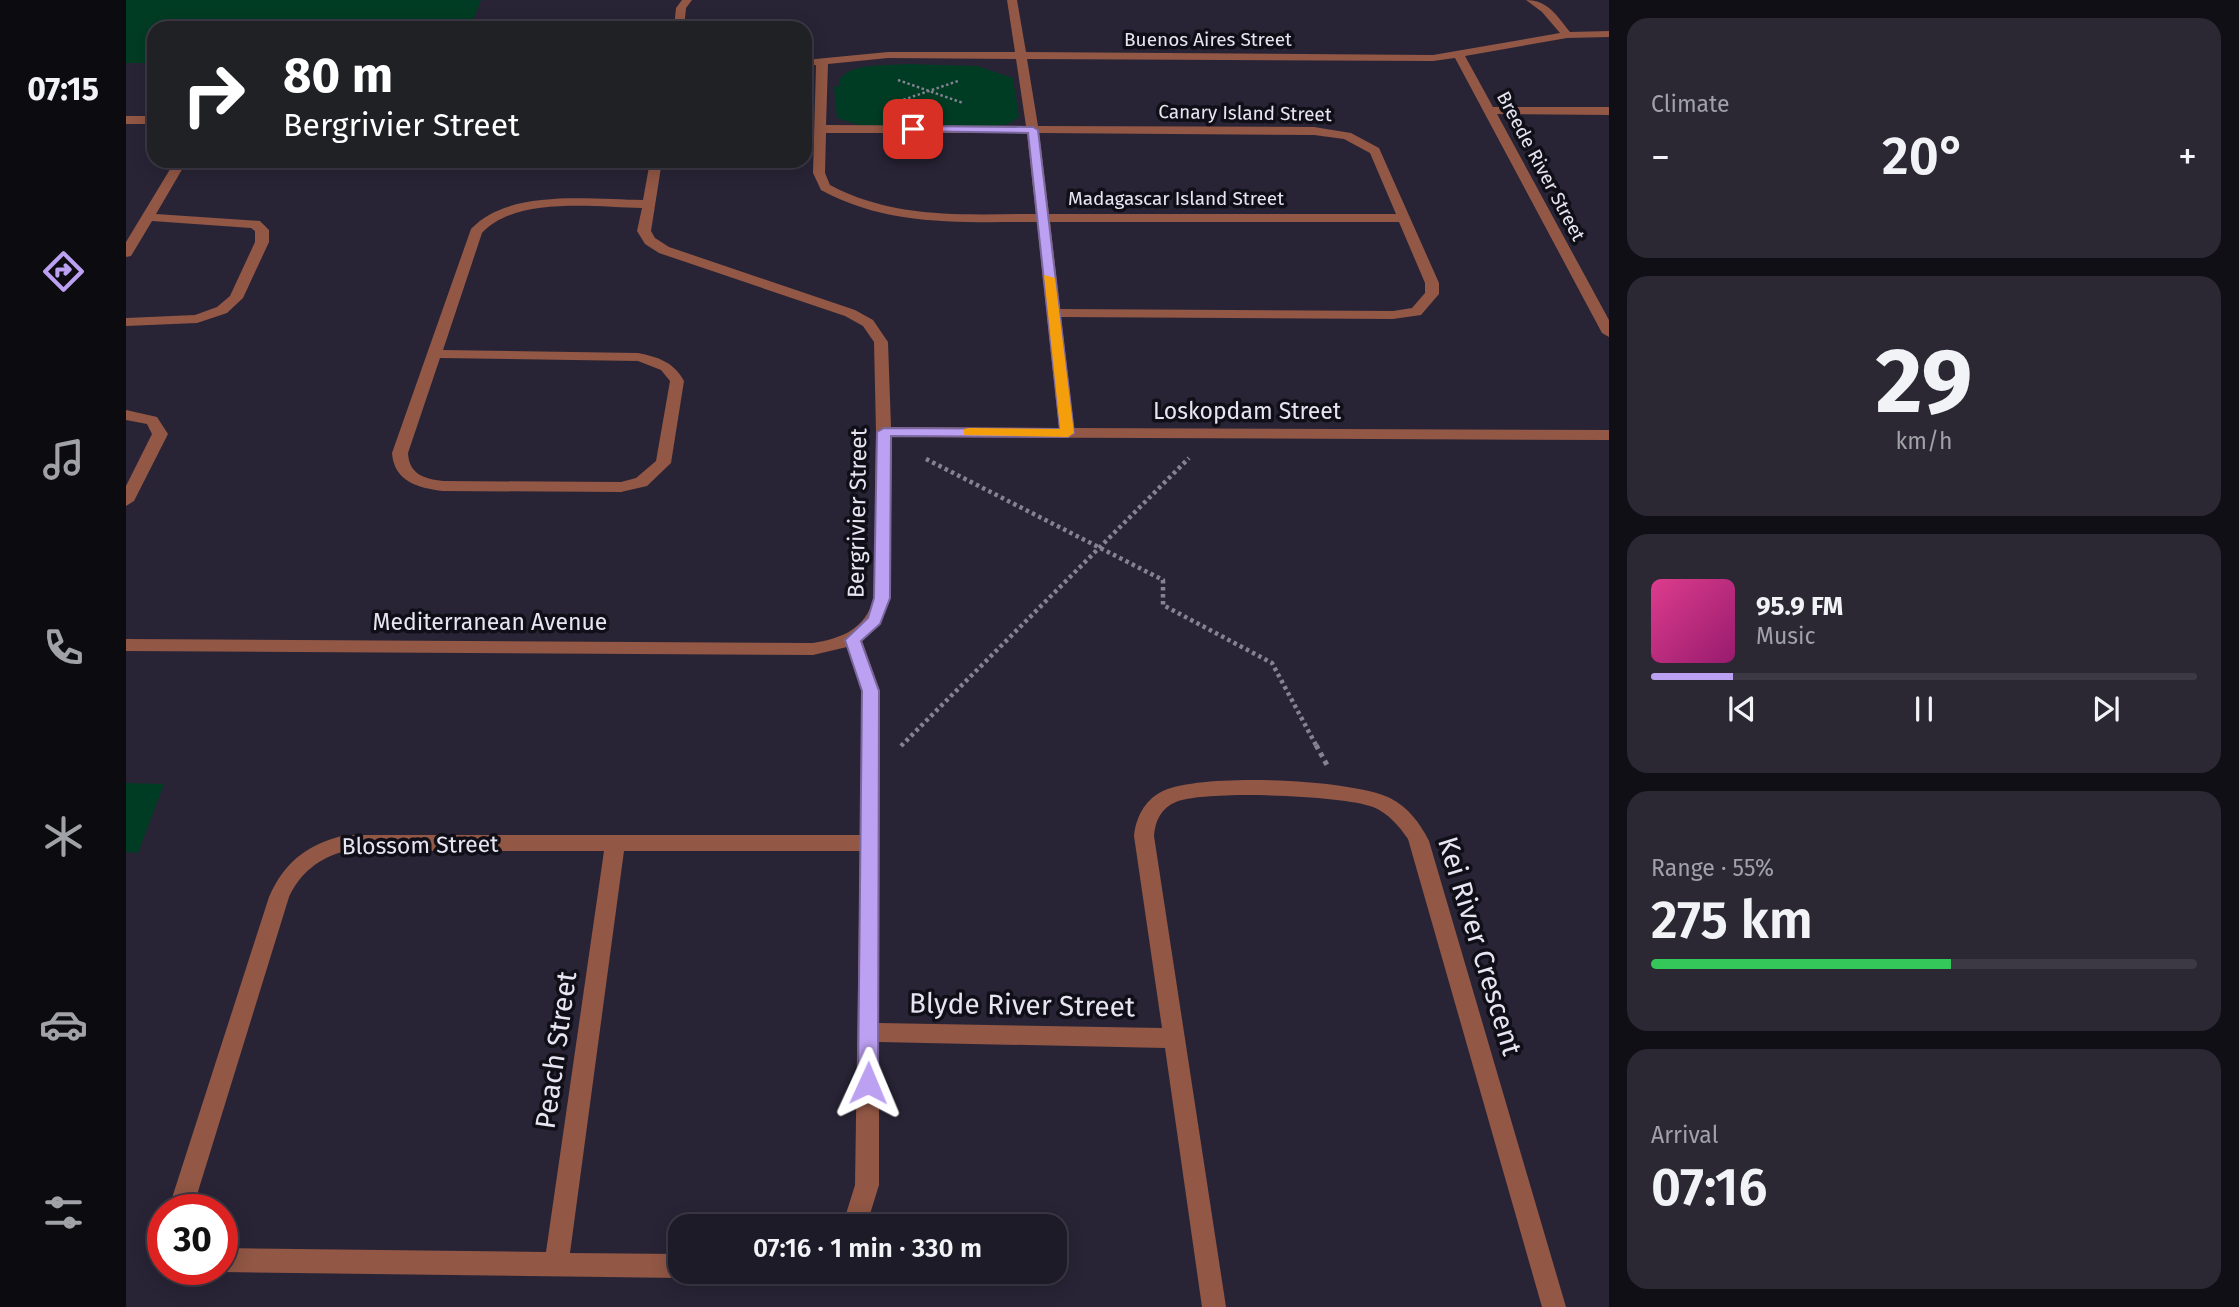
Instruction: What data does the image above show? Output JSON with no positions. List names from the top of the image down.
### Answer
{
  "streets": {
    "street": [
      "Buenos Aires Street",
      "Canary Island Street",
      "Breede River Street",
      "Madagascar Island Street",
      "Loskopdam Street",
      "Bergrivier Street",
      "Mediterranean Avenue",
      "Blossom Street",
      "Kei River Crescent",
      "Blyde River Street",
      "Peach Street"
    ]
  },
  "crossings": [
    ["Buenos Aires Street", "Breede River Street"],
    ["Buenos Aires Street", "Madagascar Island Street"],
    ["Canary Island Street", "Madagascar Island Street"],
    ["Loskopdam Street", "Bergrivier Street"],
    ["Bergrivier Street", "Mediterranean Avenue"],
    ["Blossom Street", "Peach Street"],
    ["Kei River Crescent", "Blyde River Street"]
  ],
  "page": {
    "tabs": "07:15",
    "tile": [
      "Climate",
      ["29", "km/h"],
      ["Range · 55%", "275 km"],
      ["Arrival", "07:16"]
    ],
    "turn": ["80 m", "Bergrivier Street"],
    "heat": ["−", "20°", "+"],
    "song": ["95.9 FM", "Music"],
    "limit": "30",
    "trip": "07:16 · 1 min · 330 m"
  }
}
